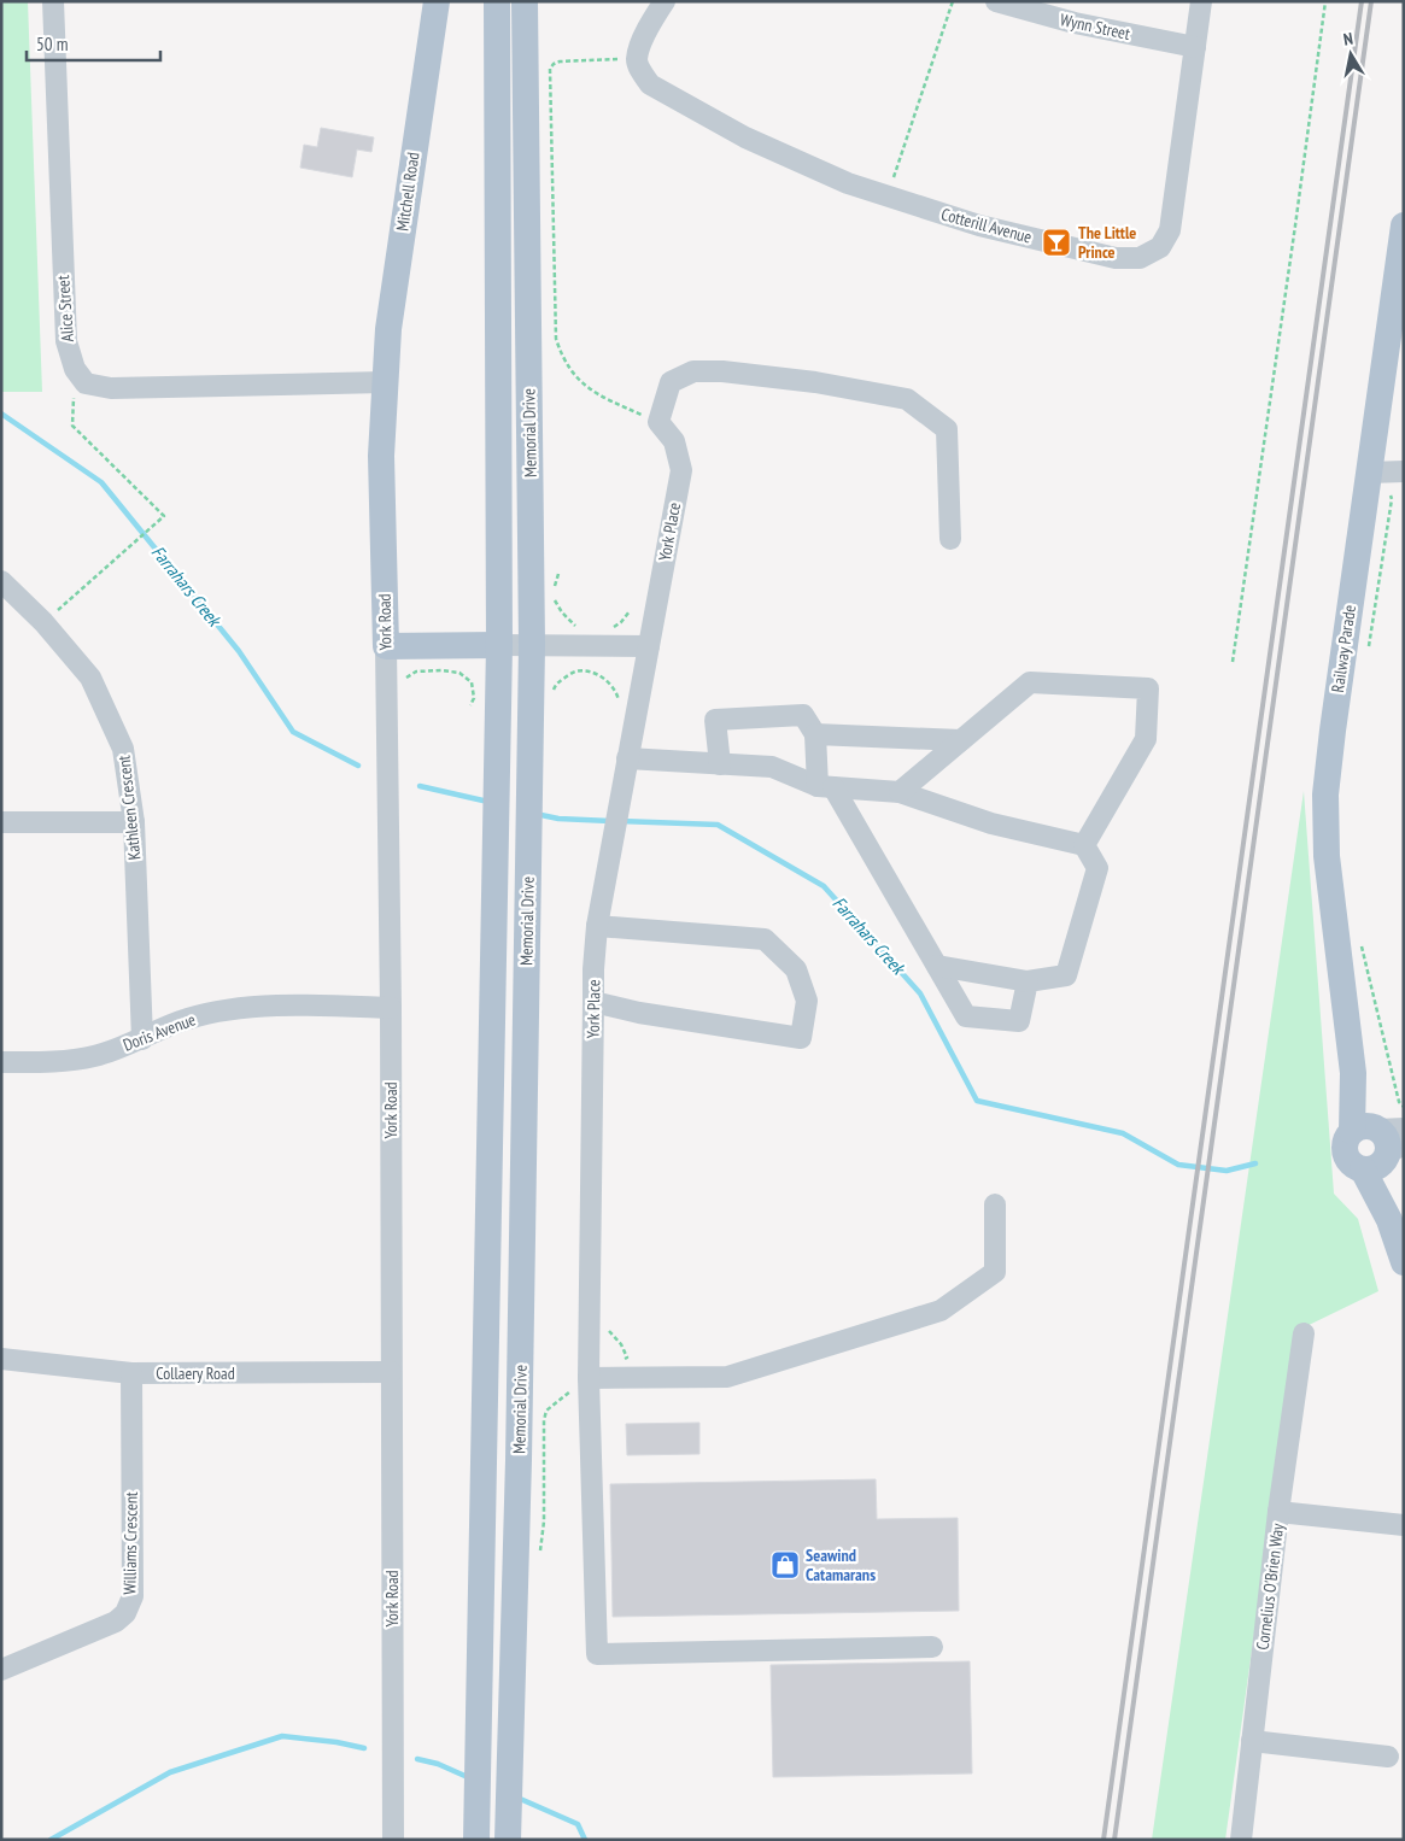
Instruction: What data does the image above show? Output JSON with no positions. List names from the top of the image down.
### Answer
{
  "streets": {
    "main road": [
      "Mitchell Road",
      "Memorial Drive",
      "York Road",
      "Railway Parade"
    ],
    "street": [
      "Wynn Street",
      "Cotterill Avenue",
      "Alice Street",
      "York Place",
      "Kathleen Crescent",
      "Doris Avenue",
      "Collaery Road",
      "Williams Crescent",
      "Cornelius O'Brien Way"
    ]
  },
  "crossings": [
    ["Wynn Street", "Cotterill Avenue"],
    ["Mitchell Road", "York Road"],
    ["York Road", "Doris Avenue"],
    ["York Road", "Collaery Road"],
    ["Kathleen Crescent", "Doris Avenue"],
    ["Collaery Road", "Williams Crescent"]
  ],
  "water": ["Farrahars Creek"],
  "places": {
    "bar": ["The Little Prince"],
    "shop": ["Seawind Catamarans"]
  },
  "scale_bar": "50 m",
  "north": "top"
}
